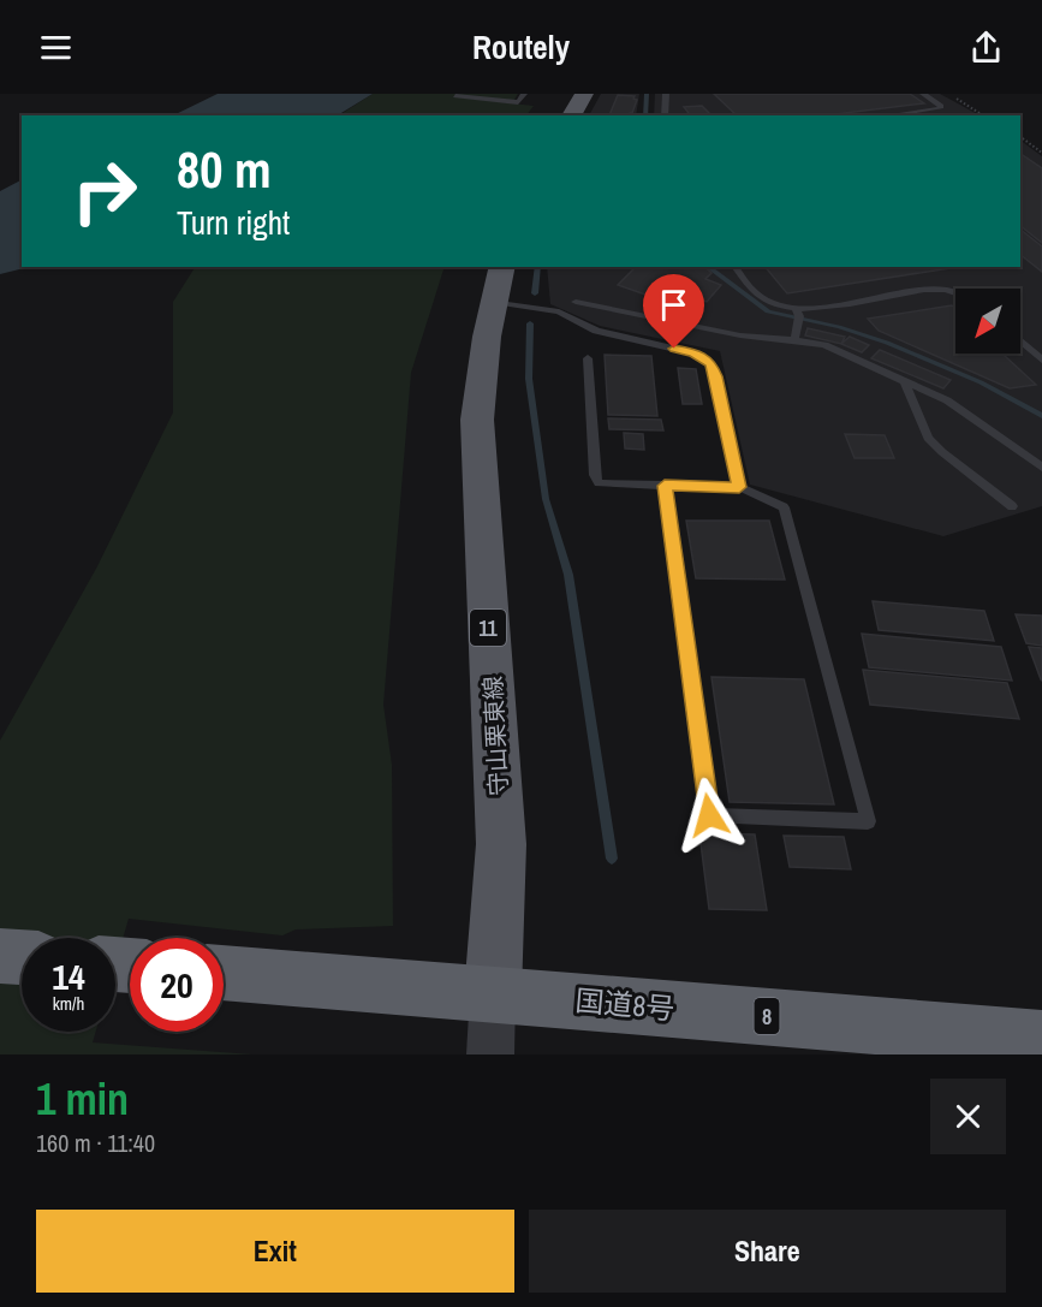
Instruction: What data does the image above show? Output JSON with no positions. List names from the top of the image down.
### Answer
{
  "streets": {
    "highway": ["国道8号", "8"],
    "main road": ["11", "守山栗東線"]
  },
  "crossings": [
    ["守山栗東線", "国道8号"]
  ],
  "north": "bottom left",
  "page": {
    "header": "Routely",
    "turn": ["80 m", "Turn right"],
    "speed": "14 km/h",
    "limit": "20",
    "heading": ["1 min", "160 m · 11:40"],
    "buttons": ["Exit", "Share"]
  }
}
